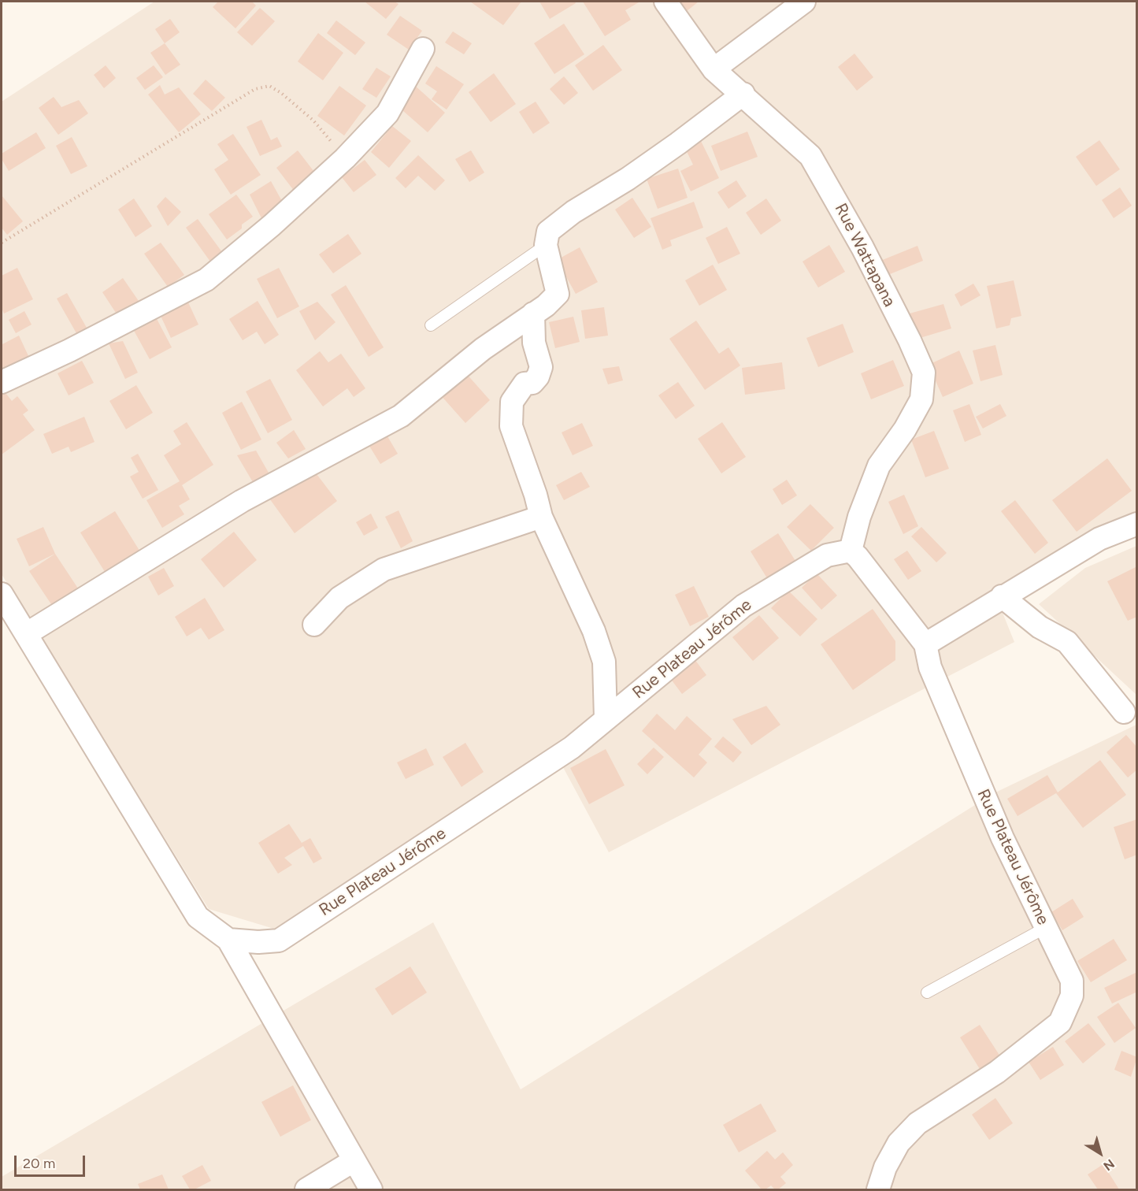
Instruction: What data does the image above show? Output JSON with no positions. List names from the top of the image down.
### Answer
{
  "streets": {
    "street": ["Rue Wattapana", "Rue Plateau Jérôme"]
  },
  "crossings": [
    ["Rue Wattapana", "Rue Plateau Jérôme"]
  ],
  "scale_bar": "20 m",
  "north": "bottom right"
}
